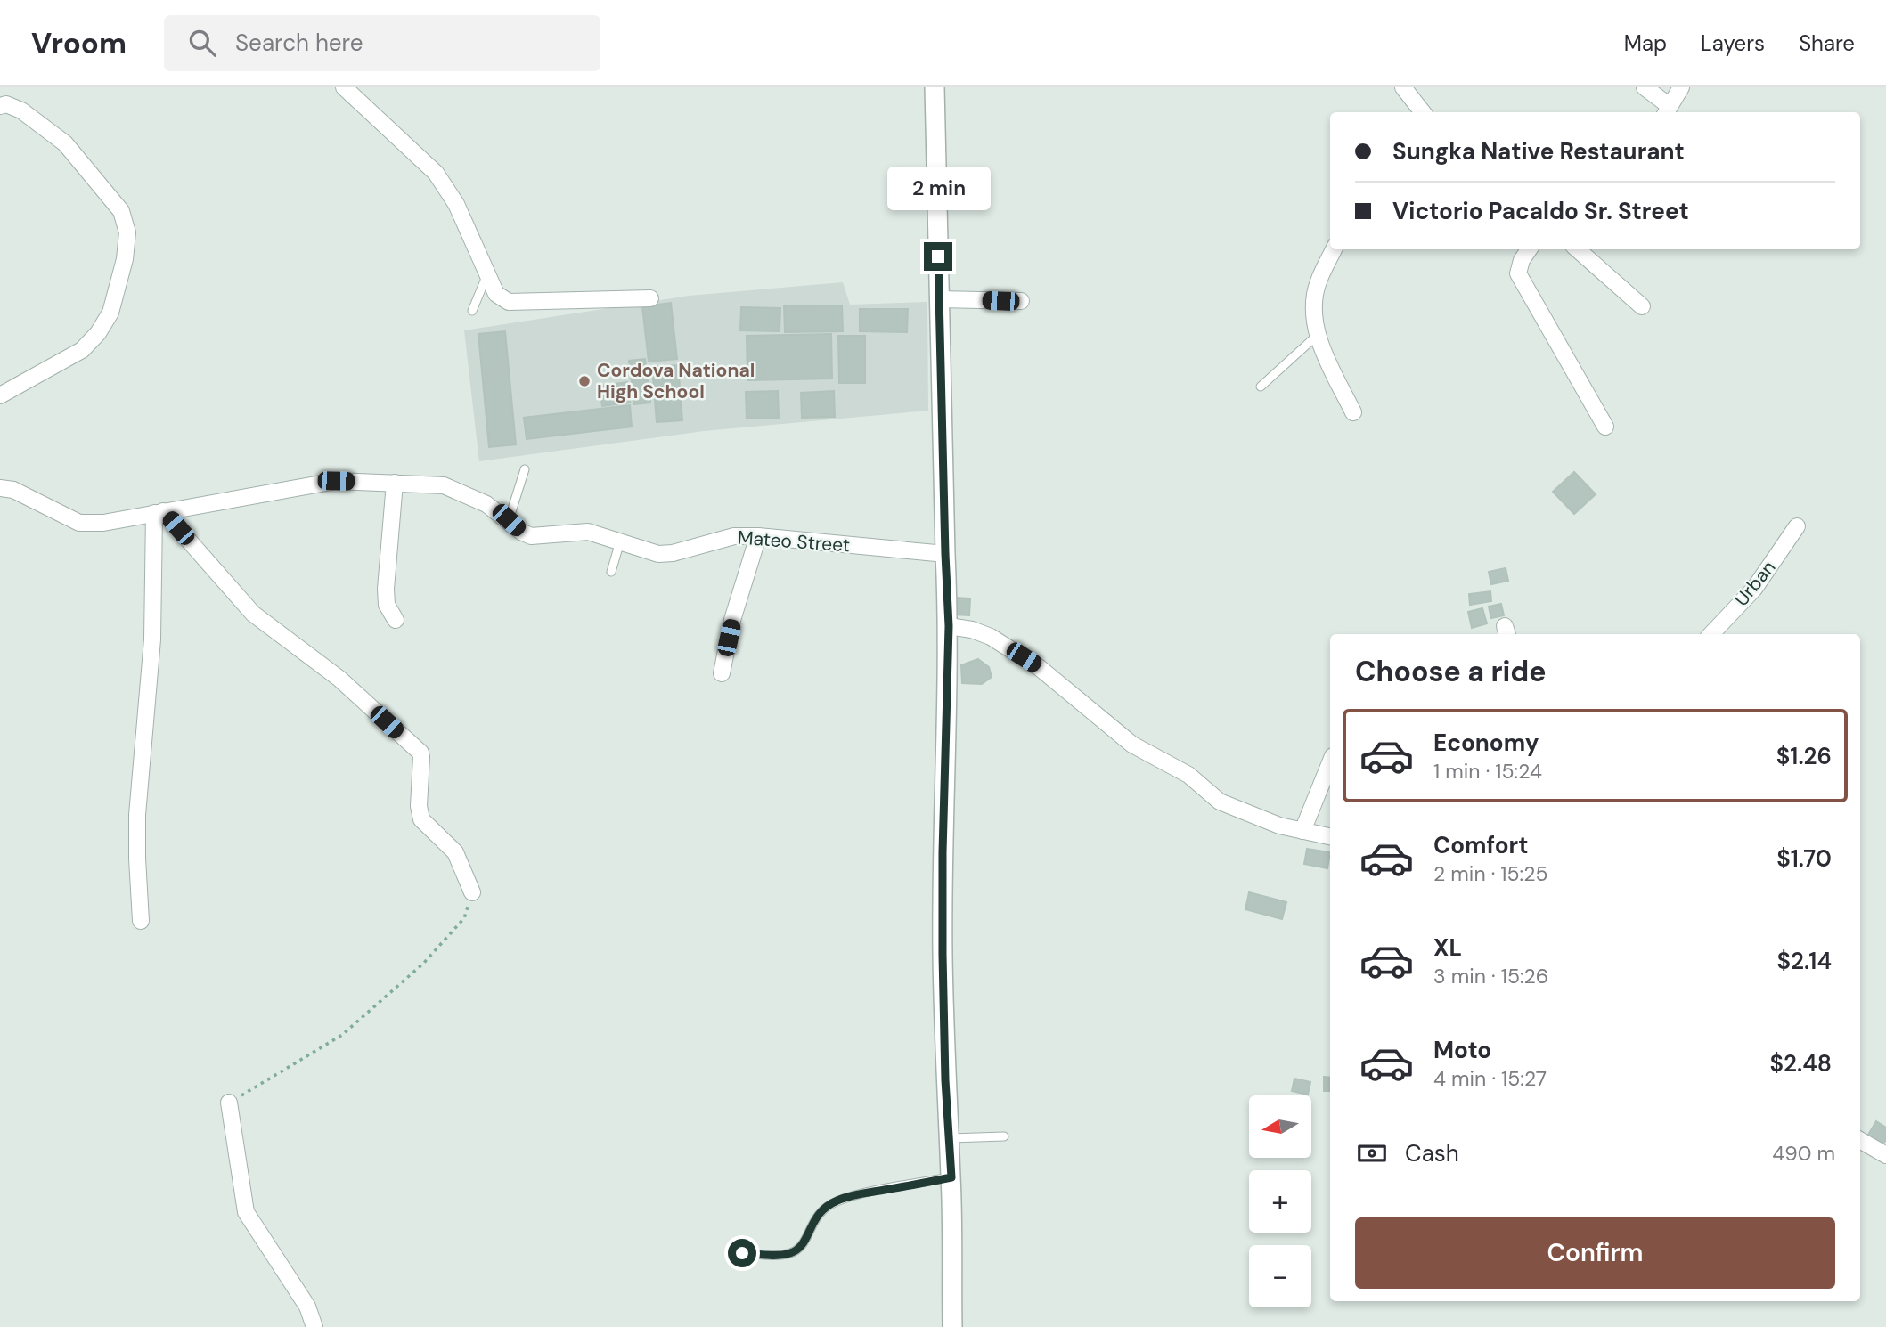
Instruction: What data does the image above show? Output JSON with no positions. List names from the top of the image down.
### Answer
{
  "streets": {
    "street": ["Mateo Street", "Urban"]
  },
  "places": ["Cordova National High School"],
  "north": "left",
  "page": {
    "header": "Vroom",
    "search": "Search here",
    "nav": ["Map", "Layers", "Share"],
    "banner": ["Sungka Native Restaurant", "Victorio Pacaldo Sr. Street"],
    "bubble": "2 min",
    "heading": "Choose a ride",
    "list": [
      {
        "name": "Economy",
        "note": "1 min · 15:24",
        "value": "$1.26"
      },
      {
        "name": "Comfort",
        "note": "2 min · 15:25",
        "value": "$1.70"
      },
      {
        "name": "XL",
        "note": "3 min · 15:26",
        "value": "$2.14"
      },
      {
        "name": "Moto",
        "note": "4 min · 15:27",
        "value": "$2.48"
      }
    ],
    "map_buttons": ["+", "−"],
    "pay": ["Cash", "490 m"],
    "buttons": "Confirm"
  }
}
